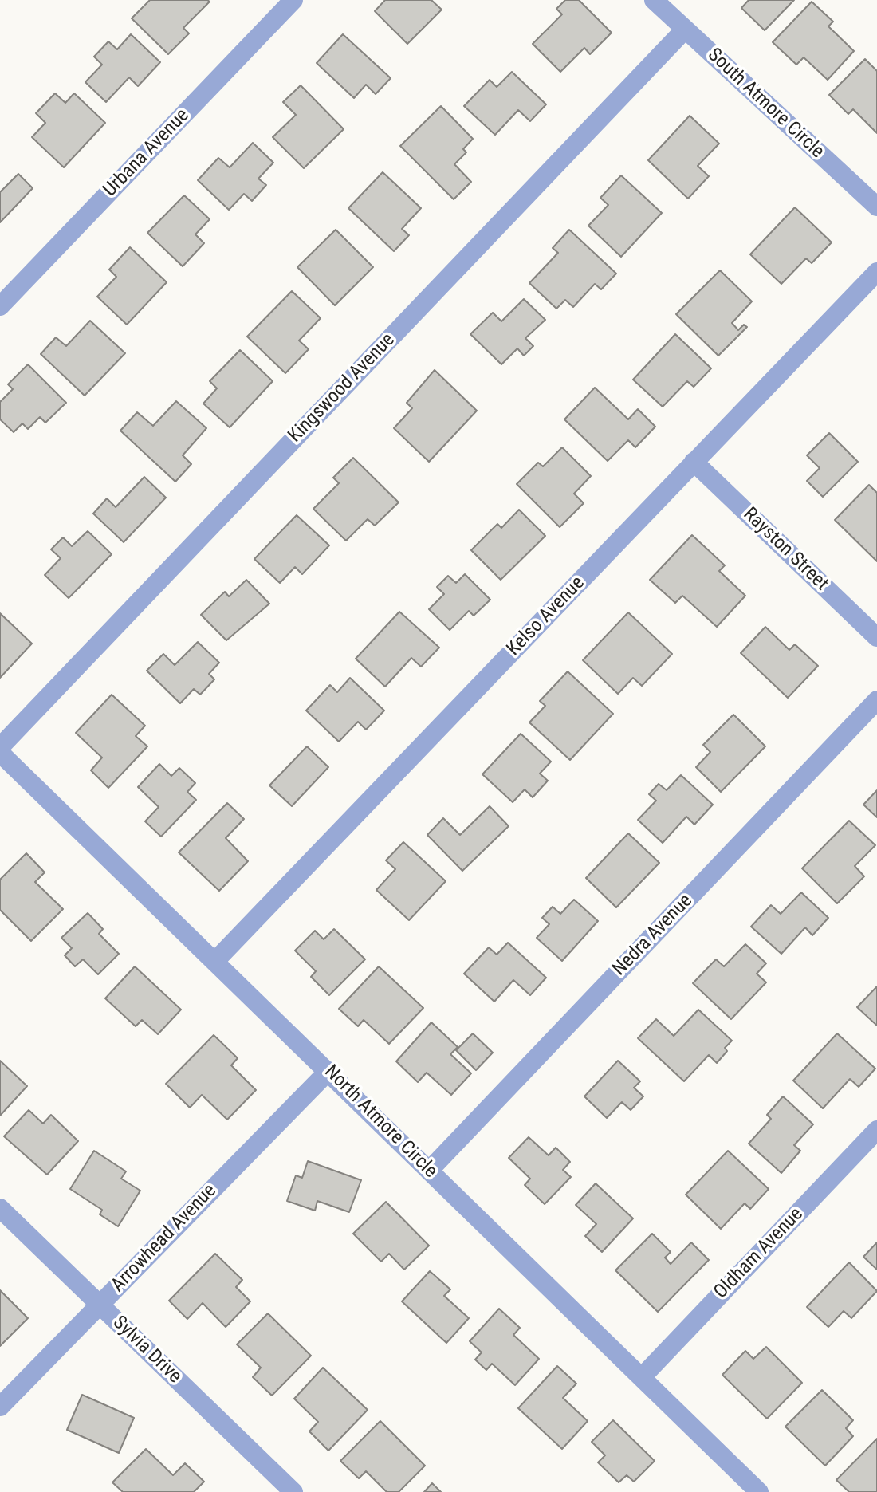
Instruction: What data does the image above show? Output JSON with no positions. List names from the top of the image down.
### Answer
{
  "streets": {
    "street": [
      "South Atmore Circle",
      "Urbana Avenue",
      "Kingswood Avenue",
      "Rayston Street",
      "Kelso Avenue",
      "Nedra Avenue",
      "North Atmore Circle",
      "Arrowhead Avenue",
      "Oldham Avenue",
      "Sylvia Drive"
    ]
  },
  "crossings": [
    ["South Atmore Circle", "Kingswood Avenue"],
    ["Rayston Street", "Kelso Avenue"],
    ["Kelso Avenue", "North Atmore Circle"],
    ["Nedra Avenue", "North Atmore Circle"],
    ["North Atmore Circle", "Arrowhead Avenue"],
    ["North Atmore Circle", "Oldham Avenue"],
    ["Arrowhead Avenue", "Sylvia Drive"]
  ]
}
